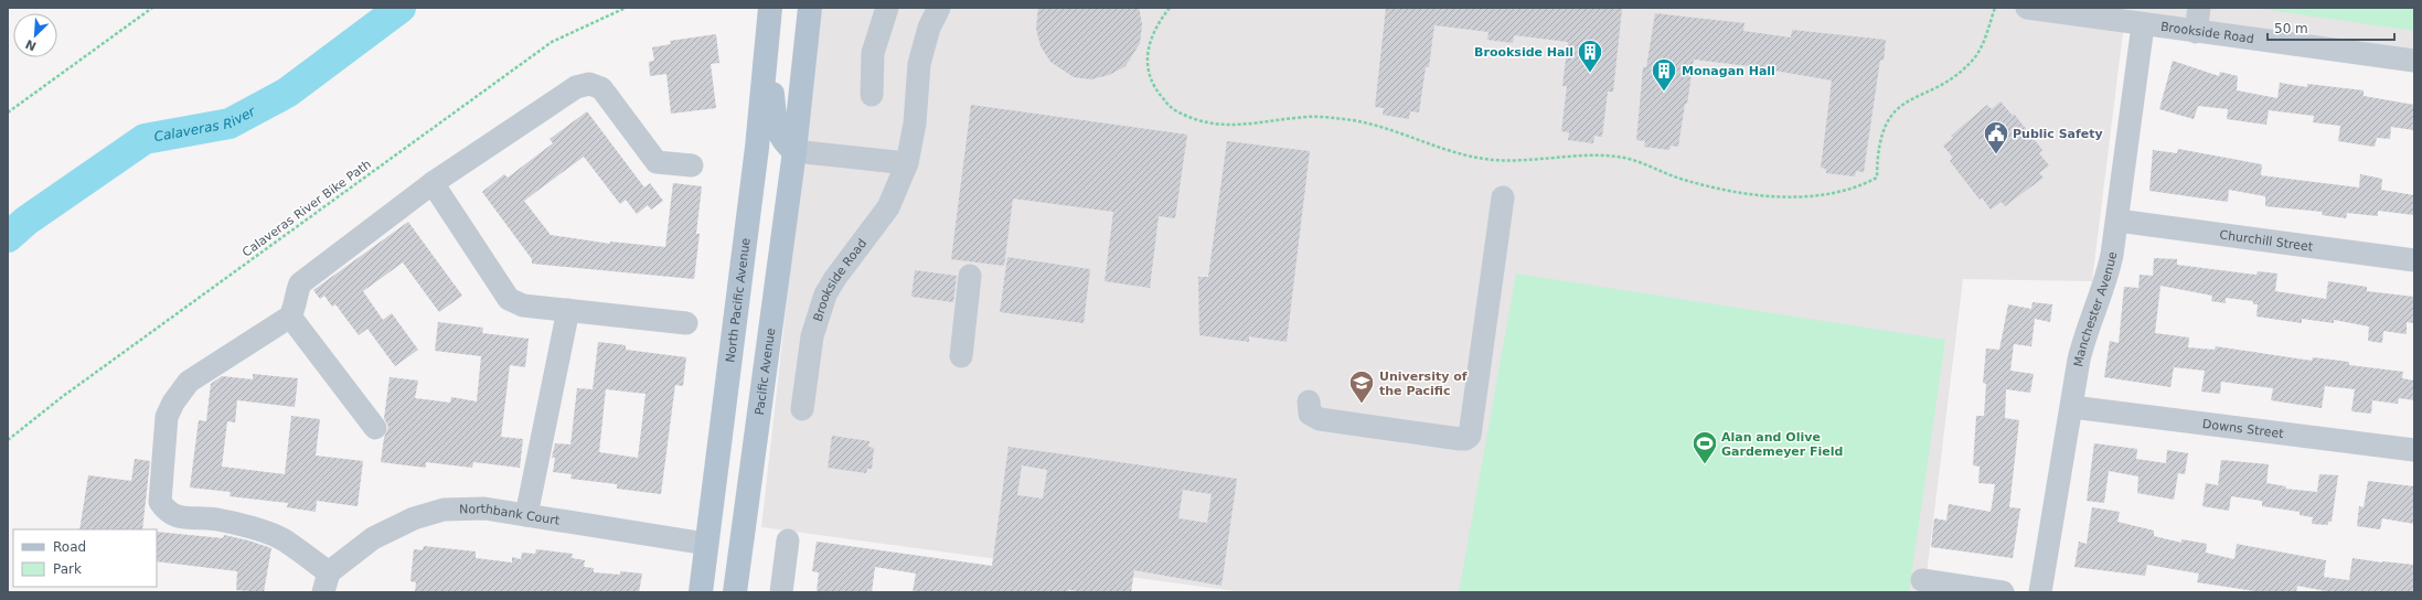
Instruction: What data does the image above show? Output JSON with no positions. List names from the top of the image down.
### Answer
{
  "streets": {
    "main road": ["North Pacific Avenue", "Pacific Avenue"],
    "street": [
      "Brookside Road",
      "Churchill Street",
      "Manchester Avenue",
      "Downs Street",
      "Northbank Court"
    ],
    "path": ["Calaveras River Bike Path"]
  },
  "crossings": [
    ["Brookside Road", "Manchester Avenue"],
    ["Churchill Street", "Manchester Avenue"],
    ["North Pacific Avenue", "Northbank Court"],
    ["Manchester Avenue", "Downs Street"]
  ],
  "water": ["Calaveras River"],
  "places": {
    "building": ["Brookside Hall", "Monagan Hall"],
    "public building": ["Public Safety"],
    "school or university": ["University of the Pacific"],
    "sports": ["Alan and Olive Gardemeyer Field"]
  },
  "legend": ["Road", "Park"],
  "scale_bar": "50 m",
  "north": "bottom left"
}
